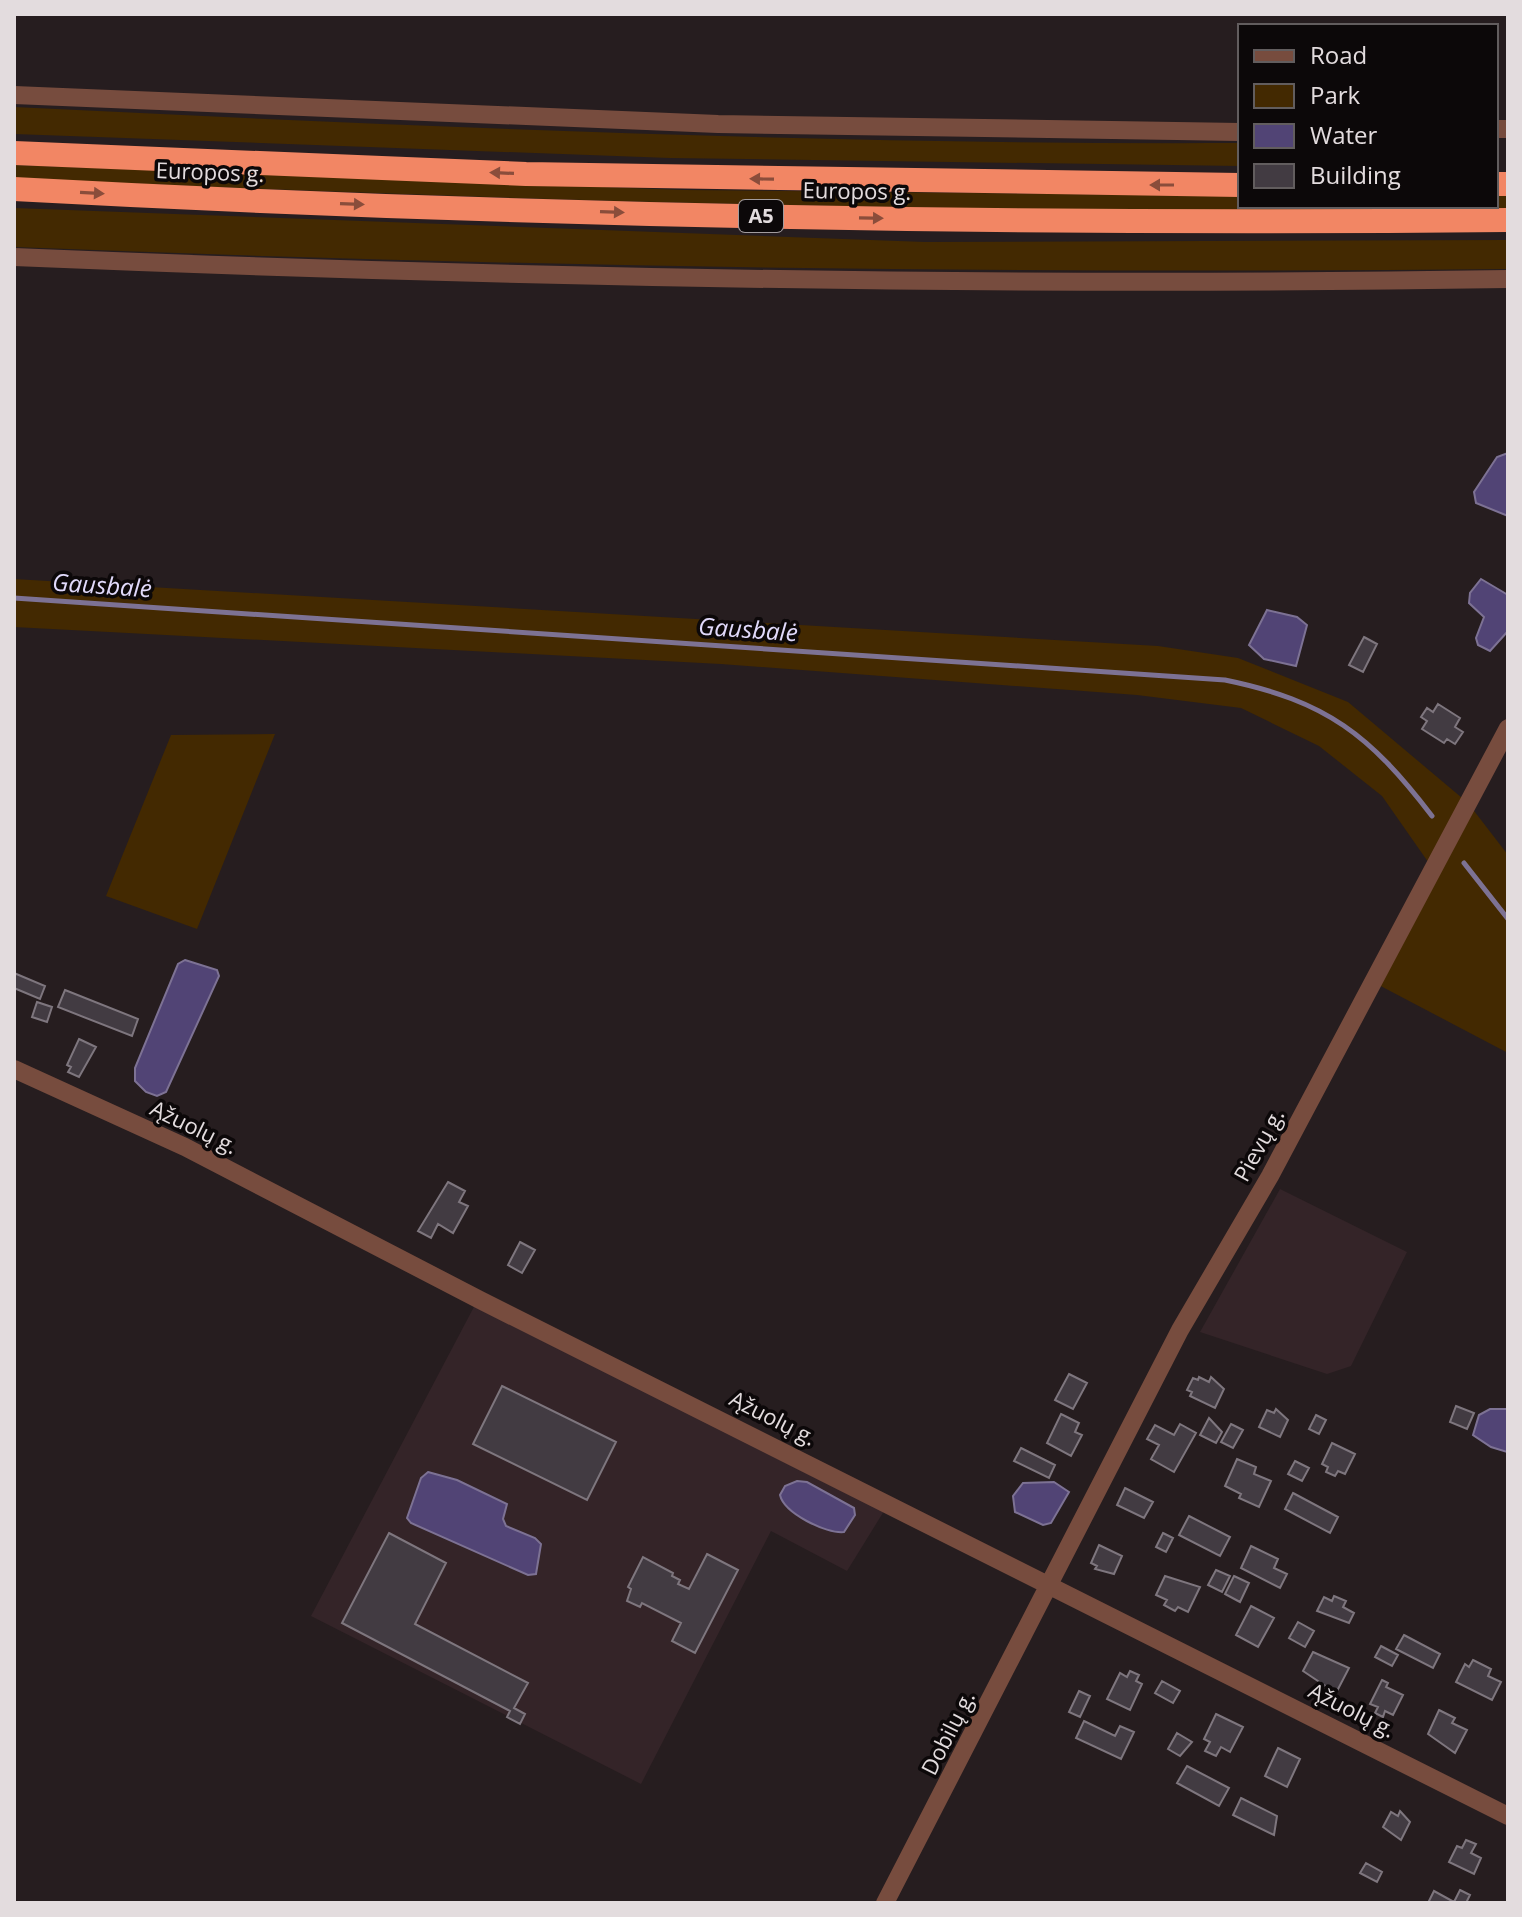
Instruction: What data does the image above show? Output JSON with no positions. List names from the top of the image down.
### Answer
{
  "streets": {
    "highway": ["Europos g.", "A5"],
    "street": ["Ąžuolų g.", "Pievų g.", "Dobilų g."]
  },
  "crossings": [
    ["Ąžuolų g.", "Pievų g."],
    ["Ąžuolų g.", "Dobilų g."],
    ["Pievų g.", "Dobilų g."]
  ],
  "water": ["Gausbalė"],
  "legend": [
    "Road",
    "Park",
    "Water",
    "Building"
  ]
}
